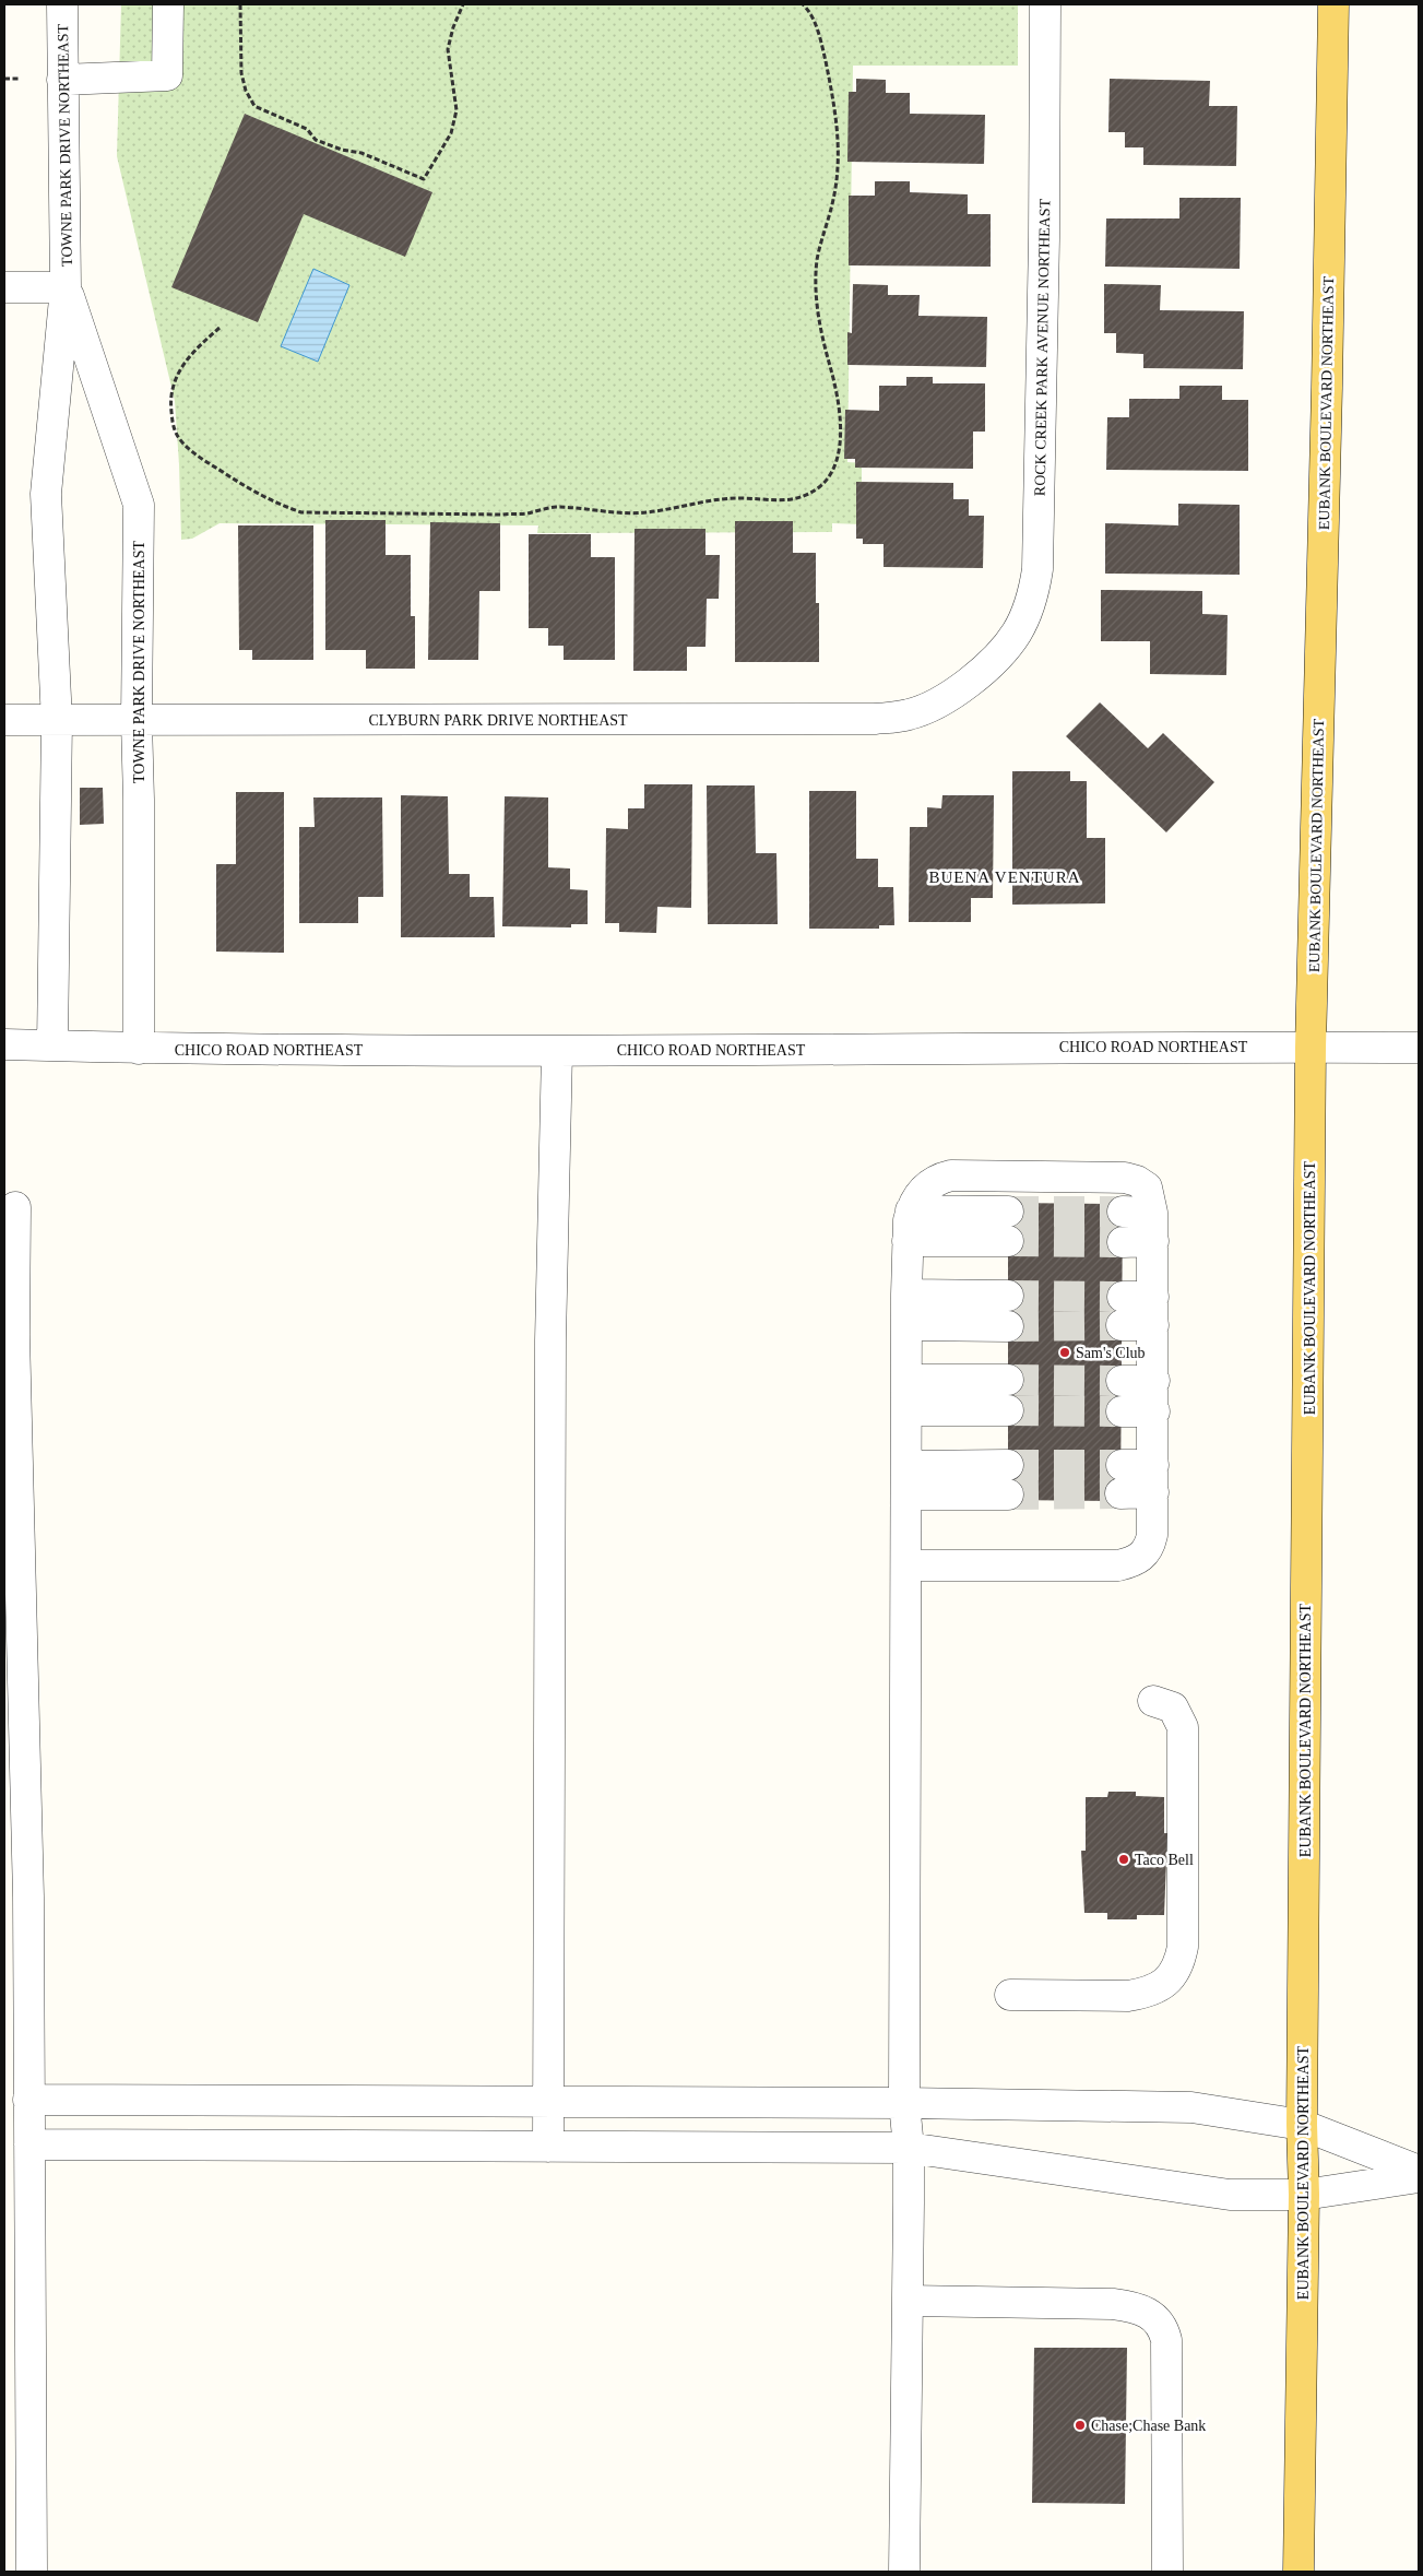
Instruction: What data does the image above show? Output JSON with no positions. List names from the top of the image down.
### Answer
{
  "streets": {
    "main road": ["EUBANK BOULEVARD NORTHEAST"],
    "street": [
      "TOWNE PARK DRIVE NORTHEAST",
      "ROCK CREEK PARK AVENUE NORTHEAST",
      "CLYBURN PARK DRIVE NORTHEAST",
      "CHICO ROAD NORTHEAST"
    ]
  },
  "crossings": [
    ["TOWNE PARK DRIVE NORTHEAST", "CLYBURN PARK DRIVE NORTHEAST"],
    ["TOWNE PARK DRIVE NORTHEAST", "CHICO ROAD NORTHEAST"],
    ["ROCK CREEK PARK AVENUE NORTHEAST", "CLYBURN PARK DRIVE NORTHEAST"],
    ["EUBANK BOULEVARD NORTHEAST", "CHICO ROAD NORTHEAST"]
  ],
  "districts": ["BUENA VENTURA"],
  "places": ["Sam's Club", "Taco Bell", "Chase;Chase Bank"]
}
